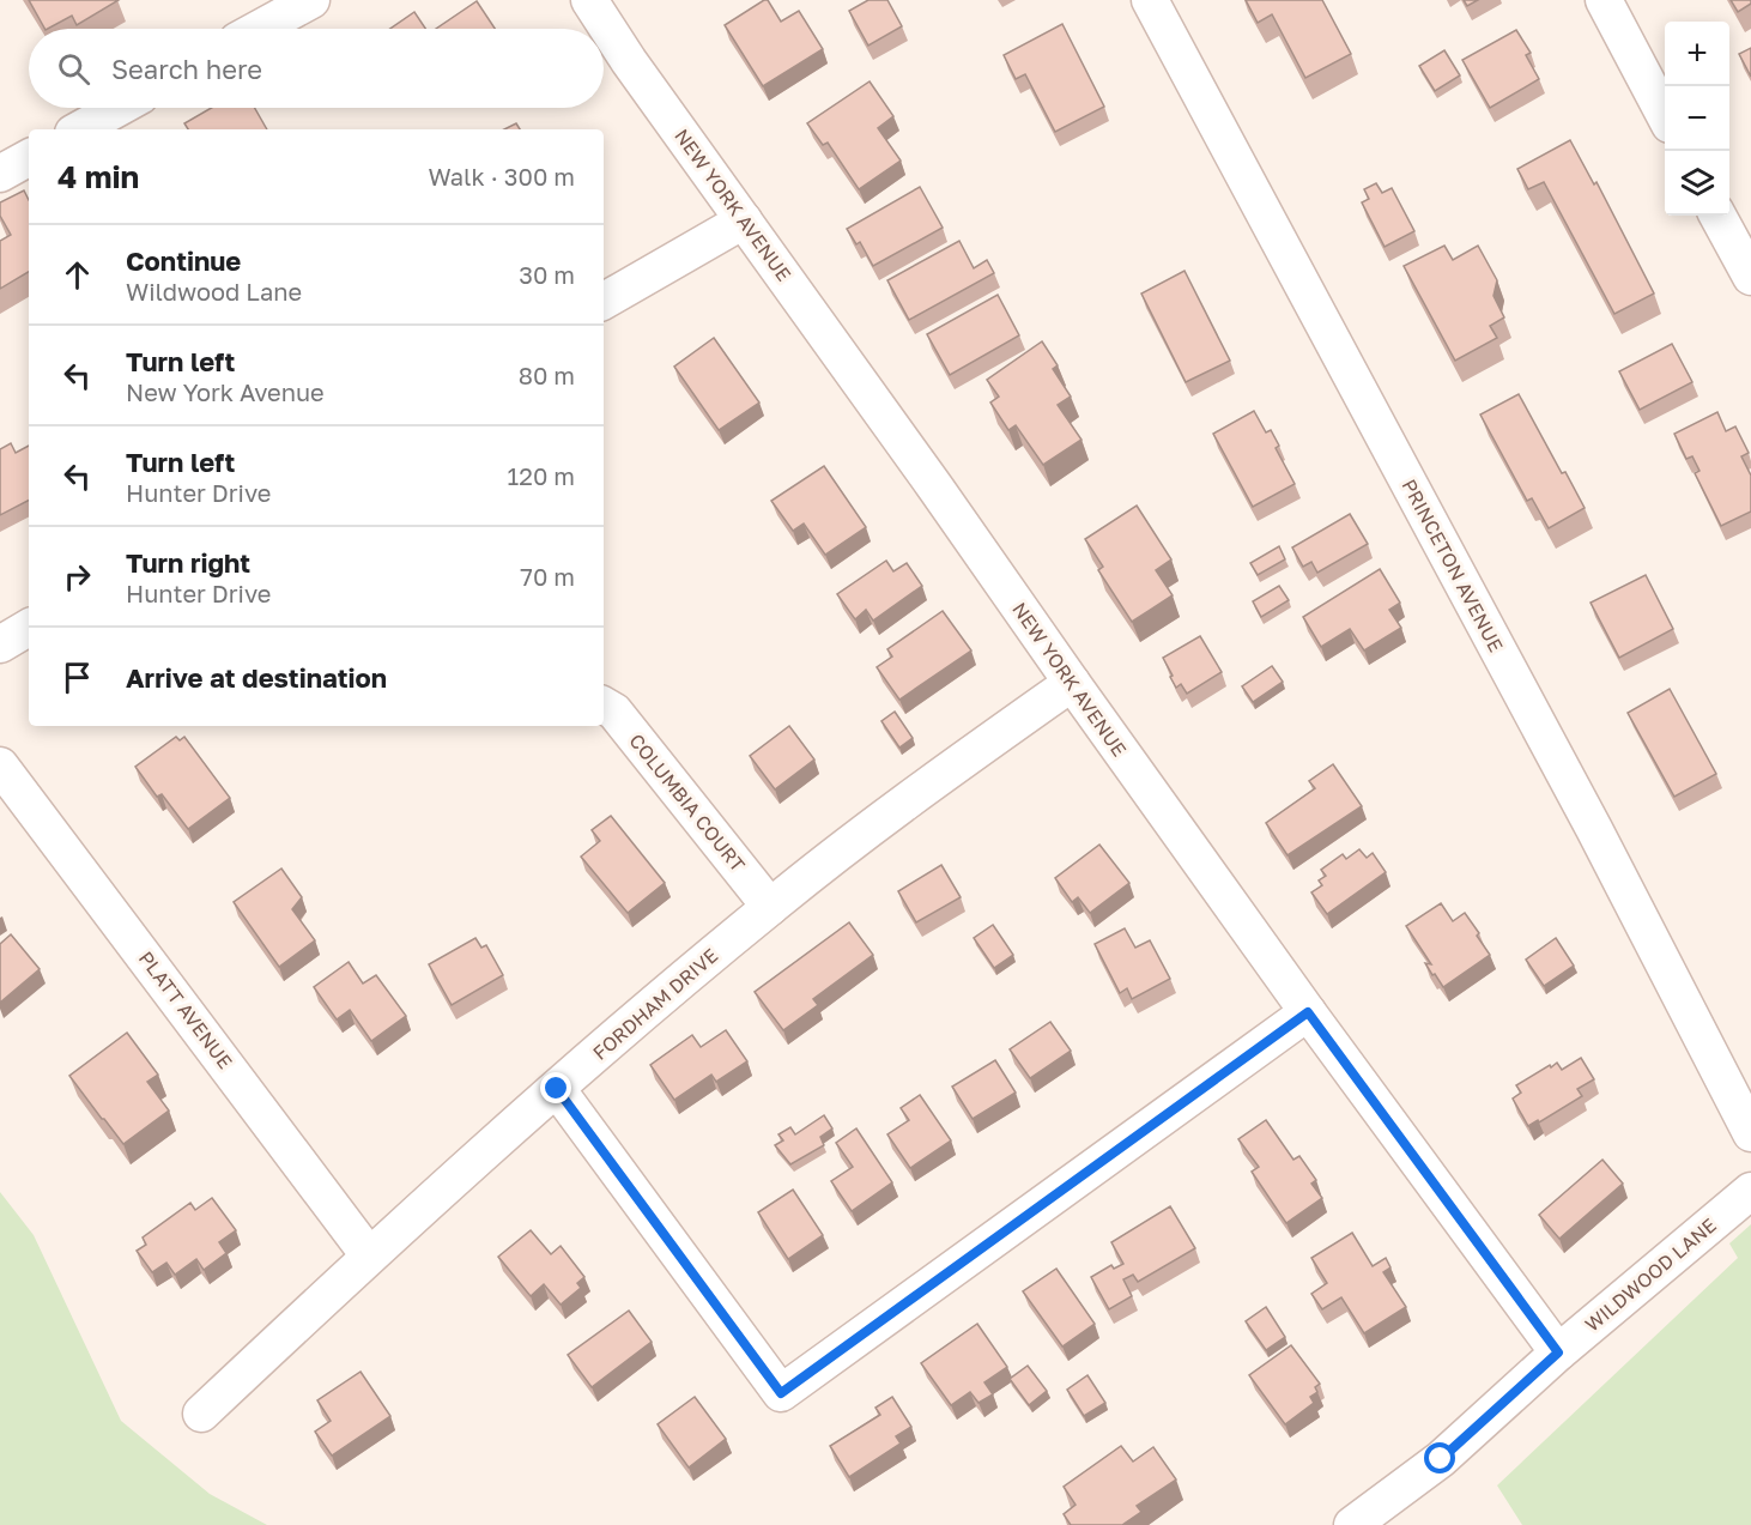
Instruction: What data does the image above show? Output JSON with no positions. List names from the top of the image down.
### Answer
{
  "streets": {
    "street": [
      "NEW YORK AVENUE",
      "PRINCETON AVENUE",
      "COLUMBIA COURT",
      "FORDHAM DRIVE",
      "PLATT AVENUE",
      "WILDWOOD LANE"
    ]
  },
  "crossings": [
    ["NEW YORK AVENUE", "FORDHAM DRIVE"],
    ["NEW YORK AVENUE", "WILDWOOD LANE"],
    ["COLUMBIA COURT", "FORDHAM DRIVE"],
    ["FORDHAM DRIVE", "PLATT AVENUE"]
  ],
  "page": {
    "map_buttons": ["+", "−"],
    "search": "Search here",
    "heading": ["4 min", "Walk · 300 m"],
    "list": [
      ["Continue", "Wildwood Lane", "30 m"],
      ["Turn left", "New York Avenue", "80 m"],
      ["Turn left", "Hunter Drive", "120 m"],
      ["Turn right", "Hunter Drive", "70 m"],
      "Arrive at destination"
    ]
  }
}
